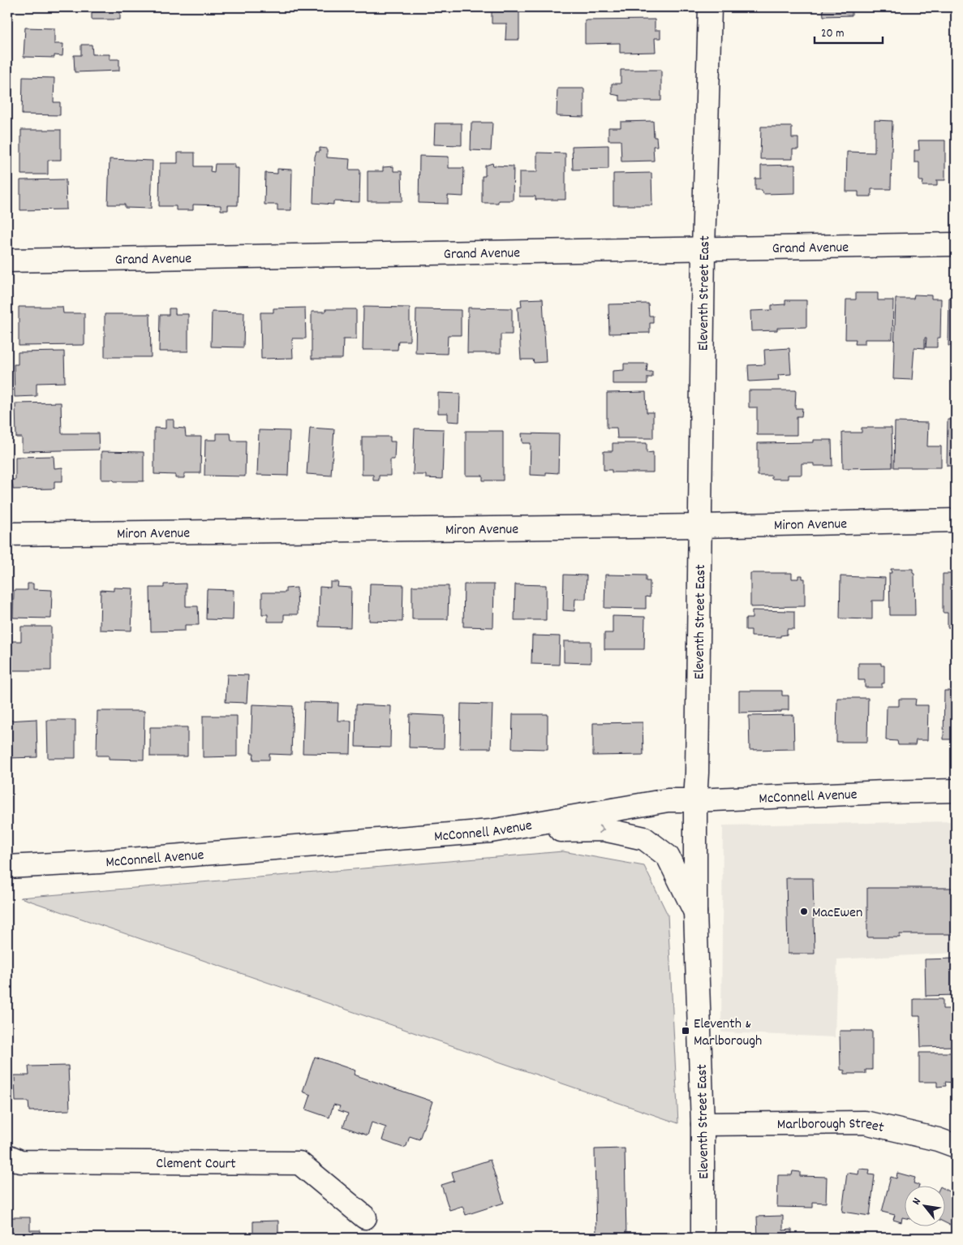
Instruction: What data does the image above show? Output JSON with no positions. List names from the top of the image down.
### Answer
{
  "streets": {
    "street": [
      "Grand Avenue",
      "Eleventh Street East",
      "Miron Avenue",
      "McConnell Avenue",
      "Marlborough Street",
      "Clement Court"
    ]
  },
  "crossings": [
    ["Grand Avenue", "Eleventh Street East"],
    ["Eleventh Street East", "Miron Avenue"],
    ["Eleventh Street East", "McConnell Avenue"],
    ["Eleventh Street East", "Marlborough Street"]
  ],
  "places": {
    "other": ["MacEwen"],
    "transit": ["Eleventh & Marlborough"]
  },
  "scale_bar": "20 m",
  "north": "top left"
}
